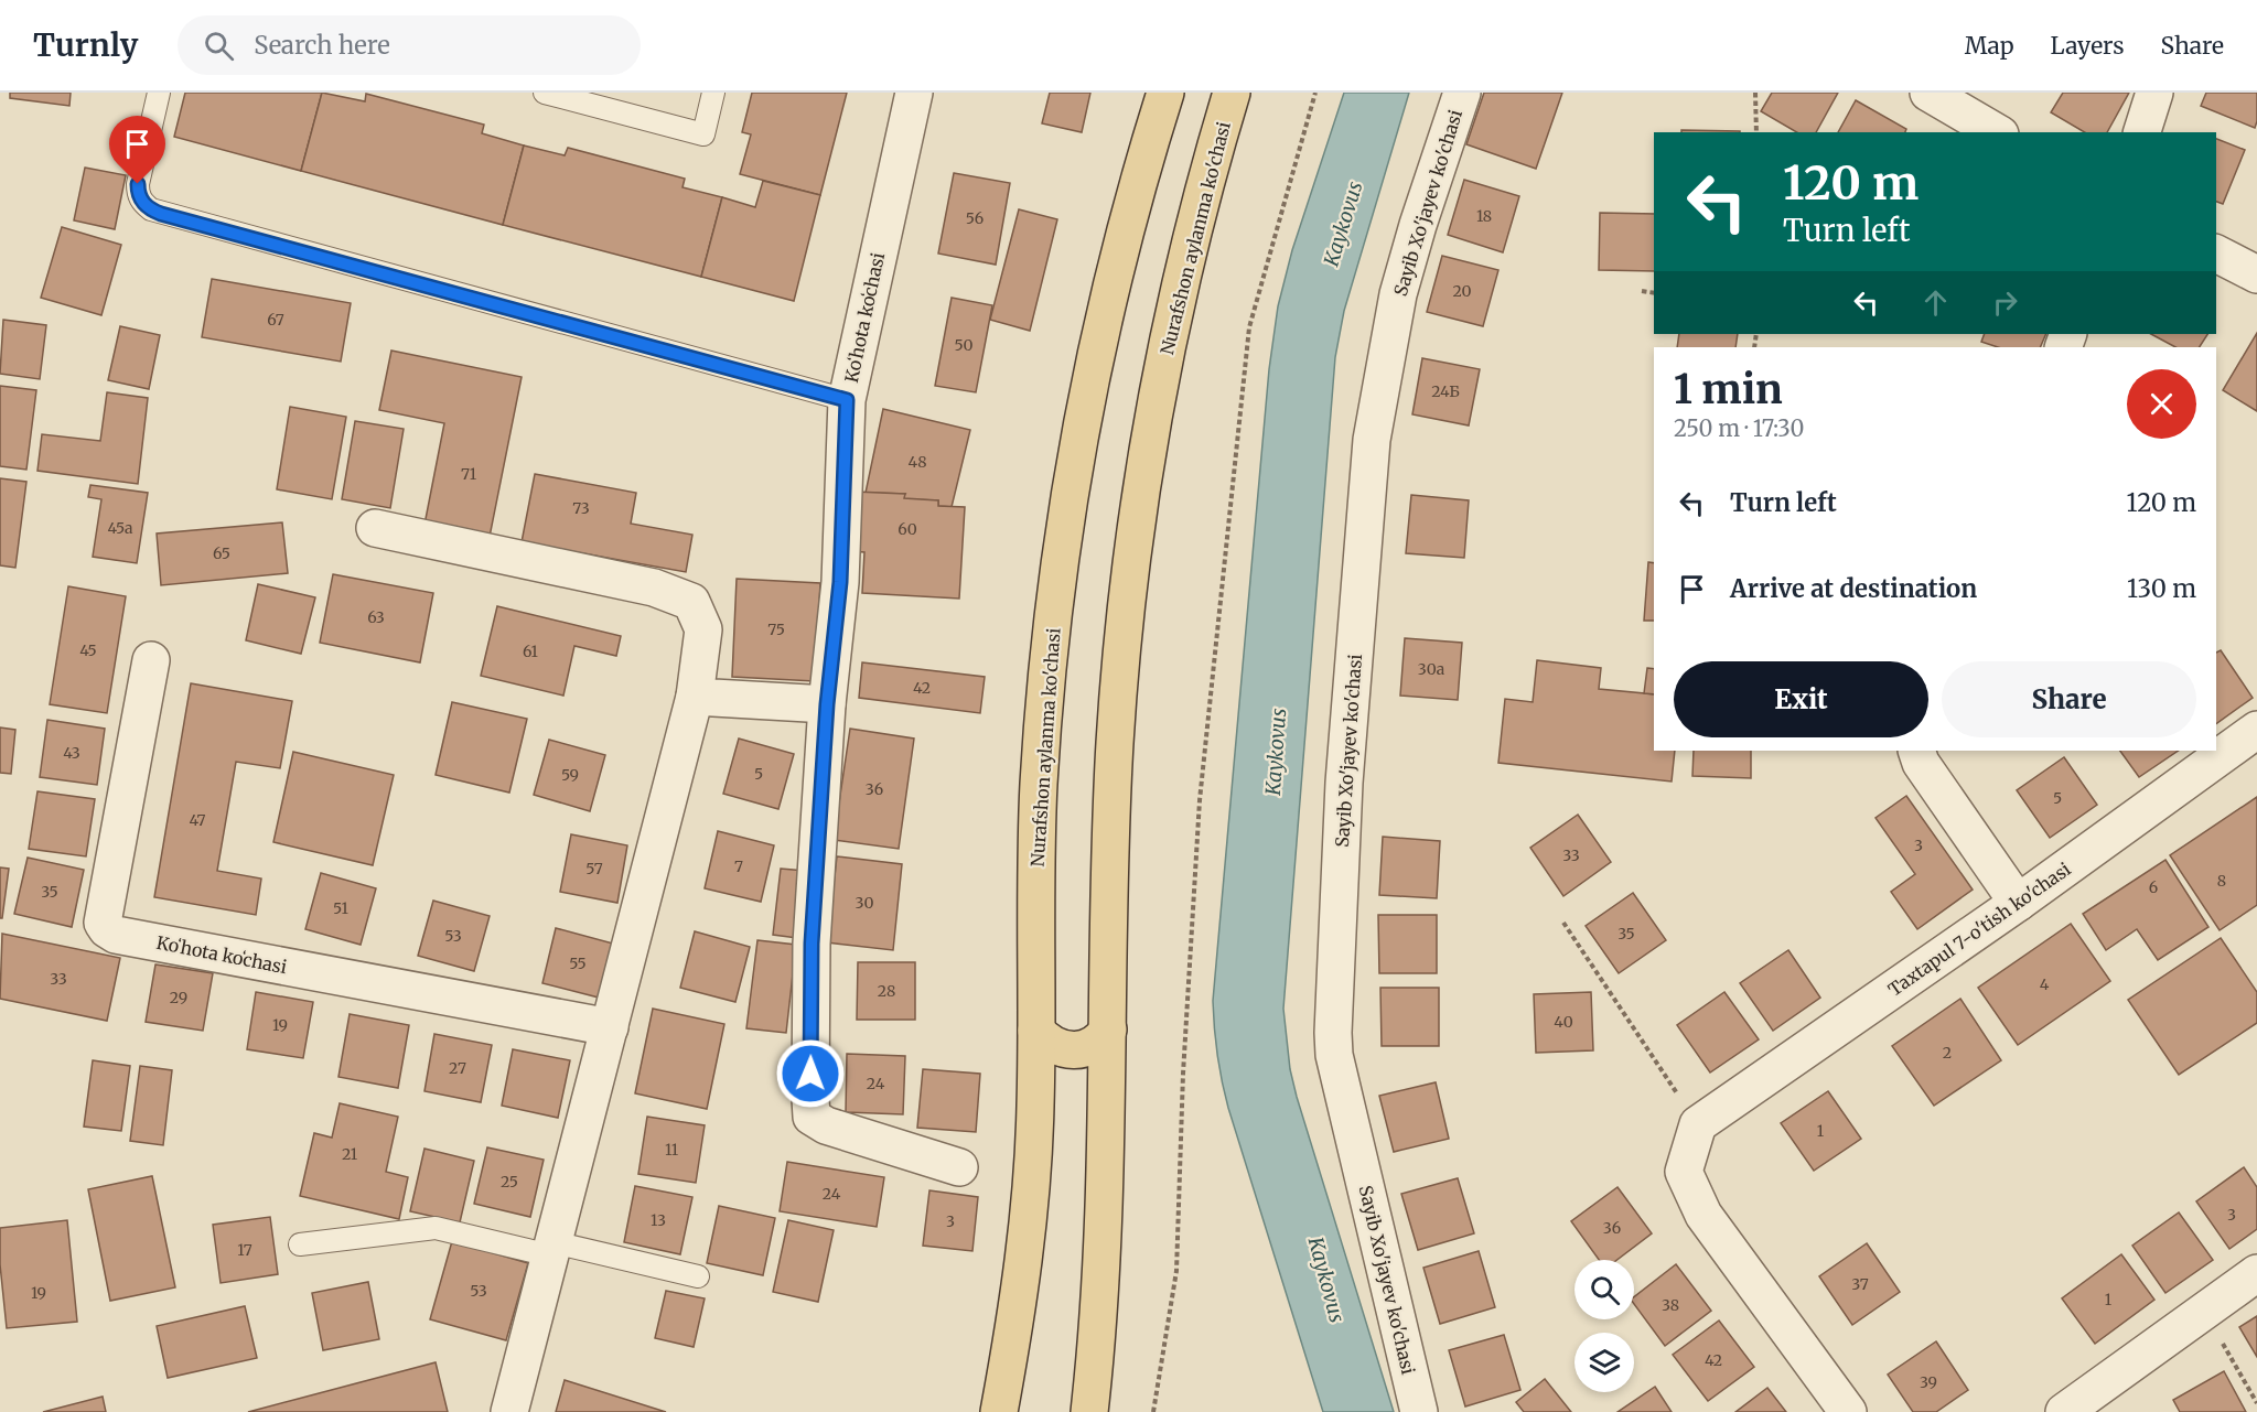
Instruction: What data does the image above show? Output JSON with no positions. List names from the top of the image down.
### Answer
{
  "streets": {
    "main road": ["Nurafshon aylanma ko'chasi"],
    "street": ["Sayib Xo'jayev ko'chasi", "Koʻhota koʻchasi", "Taxtapul 7-o'tish ko'chasi"]
  },
  "water": ["Kaykovus"],
  "house_numbers": [
    "18",
    "56",
    "20",
    "67",
    "50",
    "24Б",
    "48",
    "71",
    "73",
    "45а",
    "60",
    "65",
    "63",
    "75",
    "45",
    "61",
    "30а",
    "42",
    "43",
    "5",
    "59",
    "36",
    "5",
    "47",
    "3",
    "33",
    "7",
    "57",
    "8",
    "6",
    "35",
    "30",
    "51",
    "35",
    "53",
    "55",
    "33",
    "4",
    "28",
    "29",
    "40",
    "19",
    "2",
    "27",
    "24",
    "1",
    "11",
    "21",
    "25",
    "24",
    "3",
    "13",
    "3",
    "36",
    "17",
    "37",
    "53",
    "19",
    "1",
    "38",
    "42",
    "39"
  ],
  "page": {
    "header": "Turnly",
    "search": "Search here",
    "nav": ["Map", "Layers", "Share"],
    "turn": ["120 m", "Turn left"],
    "heading": ["1 min", "250 m · 17:30"],
    "list": [
      {
        "name": "Turn left",
        "value": "120 m"
      },
      {
        "name": "Arrive at destination",
        "value": "130 m"
      }
    ],
    "buttons": ["Exit", "Share"]
  }
}
